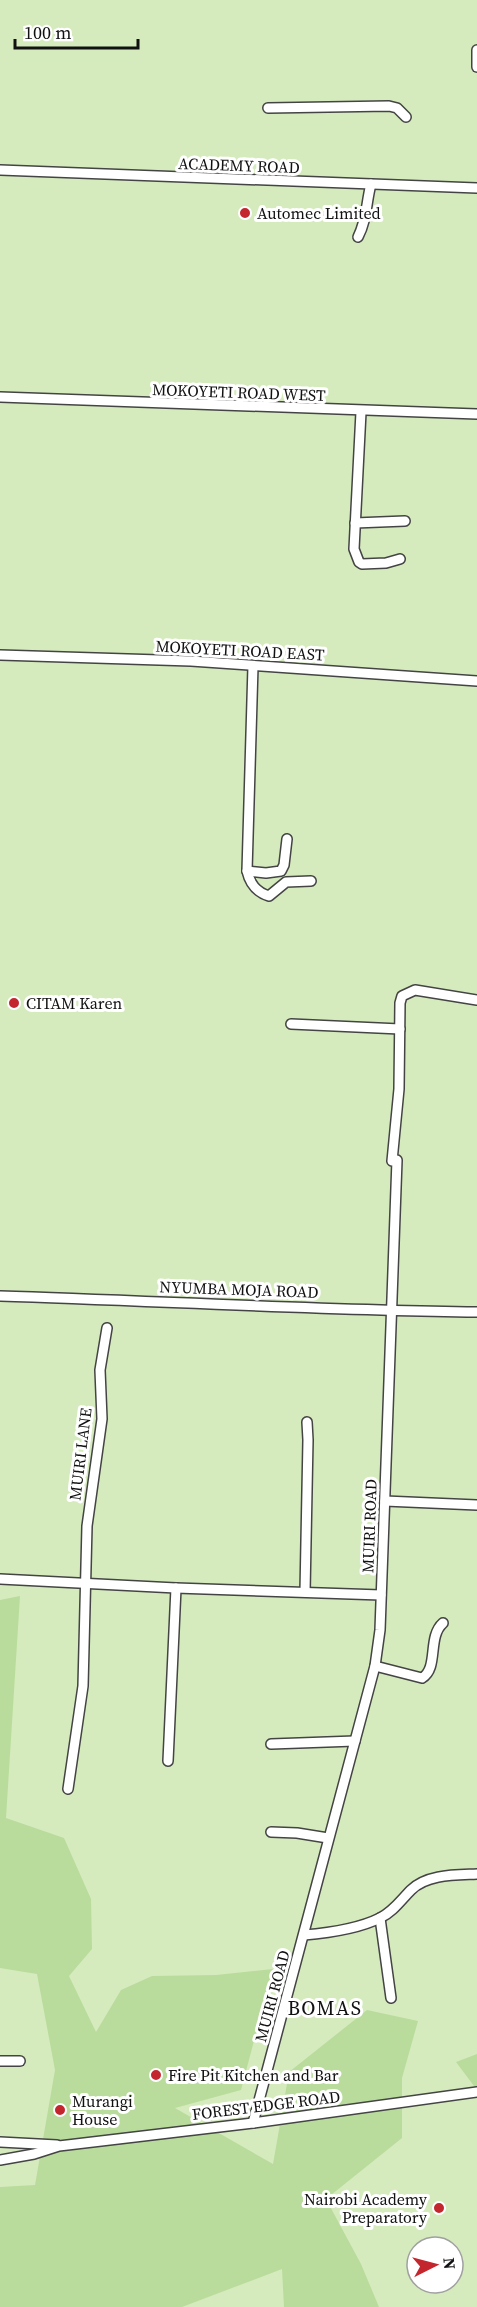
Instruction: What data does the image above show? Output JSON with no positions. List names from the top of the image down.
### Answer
{
  "streets": {
    "street": [
      "ACADEMY ROAD",
      "MOKOYETI ROAD WEST",
      "MOKOYETI ROAD EAST",
      "NYUMBA MOJA ROAD",
      "MUIRI LANE",
      "MUIRI ROAD",
      "FOREST EDGE ROAD"
    ]
  },
  "crossings": [
    ["NYUMBA MOJA ROAD", "MUIRI ROAD"],
    ["MUIRI ROAD", "FOREST EDGE ROAD"]
  ],
  "districts": ["BOMAS"],
  "places": [
    "Automec Limited",
    "CITAM Karen",
    "Fire Pit Kitchen and Bar",
    "Murangi House",
    "Nairobi Academy Preparatory"
  ],
  "scale_bar": "100 m",
  "north": "right"
}
